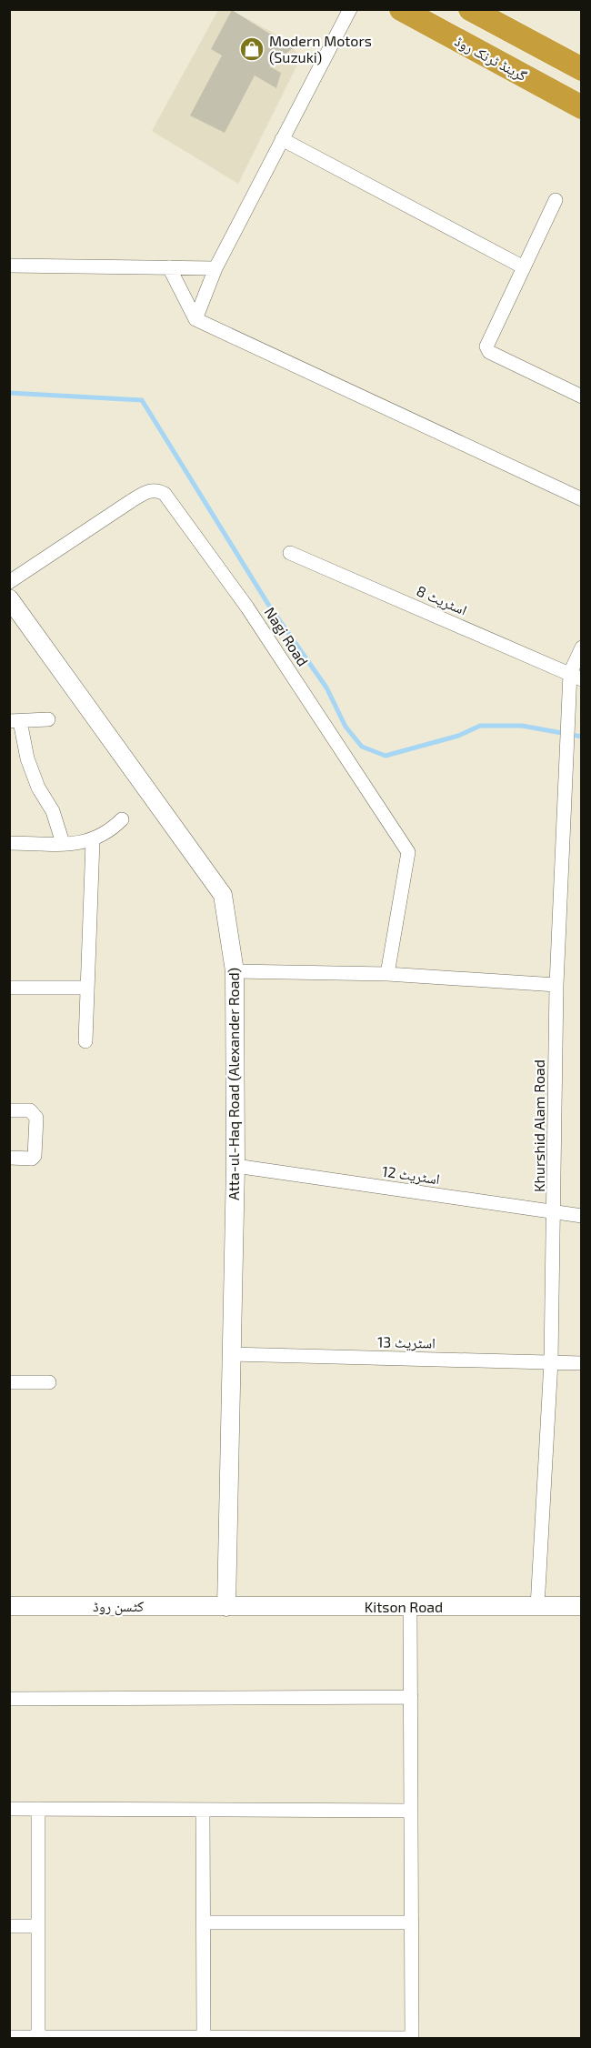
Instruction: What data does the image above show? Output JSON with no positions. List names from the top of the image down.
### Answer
{
  "streets": {
    "highway": ["گرینڈ ٹرنک روڈ"],
    "street": [
      "اسٹریٹ 8",
      "Nagi Road",
      "Atta-ul-Haq Road (Alexander Road)",
      "Khurshid Alam Road",
      "اسٹریٹ 12",
      "اسٹریٹ 13",
      "کٹسن روڈ",
      "Kitson Road"
    ]
  },
  "crossings": [
    ["اسٹریٹ 8", "Khurshid Alam Road"],
    ["Atta-ul-Haq Road (Alexander Road)", "اسٹریٹ 12"],
    ["Atta-ul-Haq Road (Alexander Road)", "اسٹریٹ 13"],
    ["Atta-ul-Haq Road (Alexander Road)", "کٹسن روڈ"],
    ["Atta-ul-Haq Road (Alexander Road)", "Kitson Road"],
    ["Khurshid Alam Road", "اسٹریٹ 12"],
    ["Khurshid Alam Road", "اسٹریٹ 13"],
    ["Khurshid Alam Road", "Kitson Road"],
    ["کٹسن روڈ", "Kitson Road"]
  ],
  "places": {
    "shop": ["Modern Motors (Suzuki)"]
  }
}
